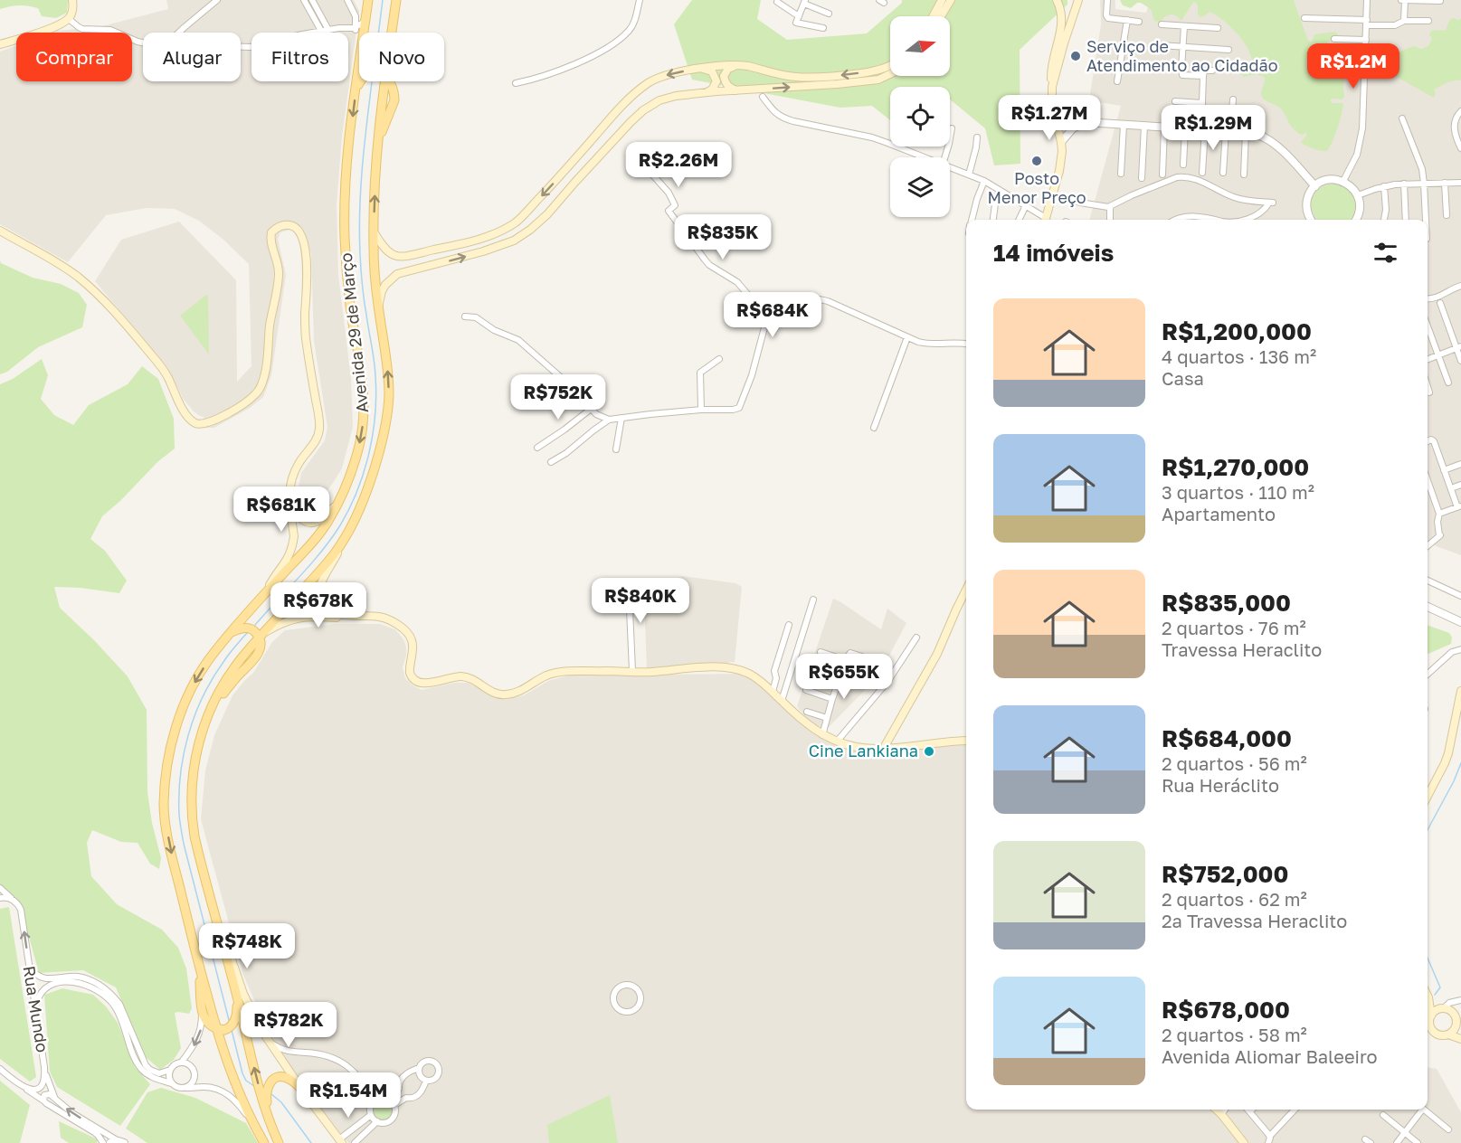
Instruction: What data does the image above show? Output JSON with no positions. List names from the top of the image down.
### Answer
{
  "streets": {
    "main road": ["Avenida 29 de Março"],
    "street": ["Rua Mundo"]
  },
  "places": ["Serviço de Atendimento ao Cidadão", "Posto Menor Preço", "Cine Lankiana"],
  "north": "right",
  "page": {
    "chip": [
      "Comprar",
      "Alugar",
      "Filtros",
      "Novo"
    ],
    "price": [
      "R$1.2M",
      "R$1.27M",
      "R$1.29M",
      "R$2.26M",
      "R$835K",
      "R$684K",
      "R$752K",
      "R$681K",
      "R$840K",
      "R$678K",
      "R$655K",
      "R$748K",
      "R$782K",
      "R$1.54M"
    ],
    "heading": "14 imóveis",
    "list": [
      {
        "name": "R$1,200,000",
        "note": "4 quartos · 136 m² · Casa"
      },
      {
        "name": "R$1,270,000",
        "note": "3 quartos · 110 m² · Apartamento"
      },
      {
        "name": "R$835,000",
        "note": "2 quartos · 76 m² · Travessa Heraclito"
      },
      {
        "name": "R$684,000",
        "note": "2 quartos · 56 m² · Rua Heráclito"
      },
      {
        "name": "R$752,000",
        "note": "2 quartos · 62 m² · 2ª Travessa Heraclito"
      },
      {
        "name": "R$678,000",
        "note": "2 quartos · 58 m² · Avenida Aliomar Baleeiro"
      }
    ]
  }
}
